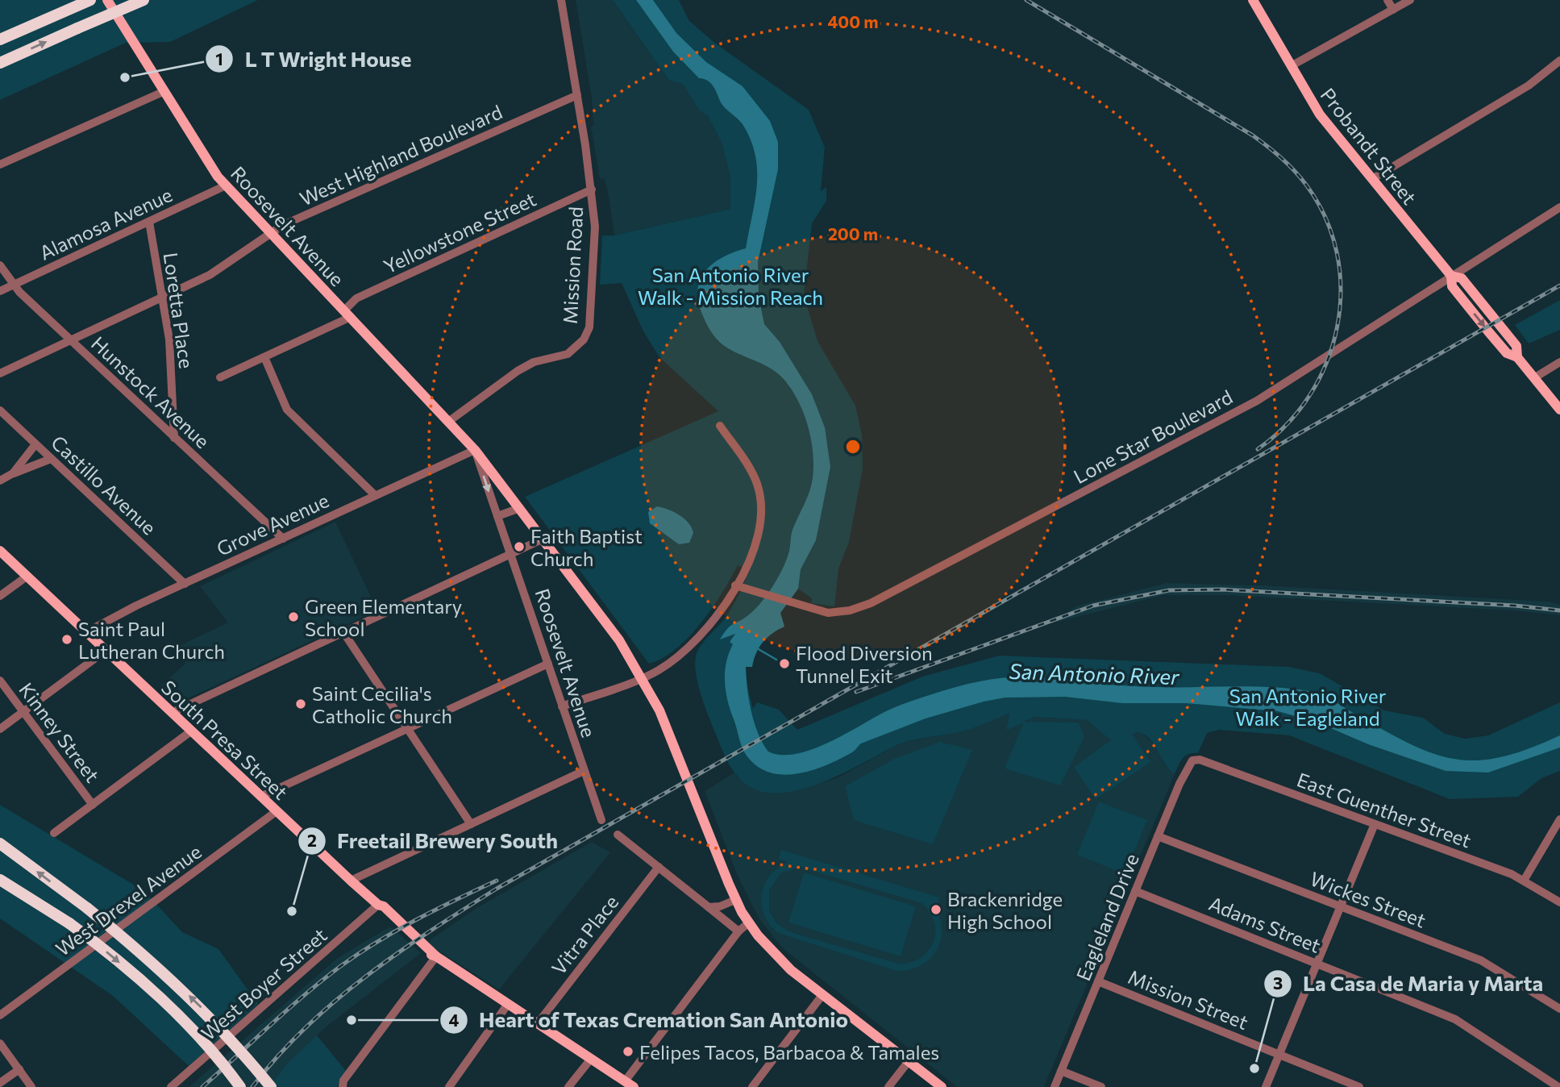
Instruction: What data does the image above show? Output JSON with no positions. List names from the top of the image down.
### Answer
{
  "streets": {
    "main road": ["Probandt Street", "Roosevelt Avenue", "South Presa Street"],
    "street": [
      "West Highland Boulevard",
      "Alamosa Avenue",
      "Yellowstone Street",
      "Mission Road",
      "Loretta Place",
      "Hunstock Avenue",
      "Lone Star Boulevard",
      "Castillo Avenue",
      "Grove Avenue",
      "Kinney Street",
      "East Guenther Street",
      "Wickes Street",
      "West Drexel Avenue",
      "Eagleland Drive",
      "Adams Street",
      "Vitra Place",
      "West Boyer Street",
      "Mission Street"
    ]
  },
  "crossings": [
    ["Probandt Street", "Lone Star Boulevard"],
    ["West Highland Boulevard", "Roosevelt Avenue"],
    ["West Highland Boulevard", "Mission Road"],
    ["West Highland Boulevard", "Loretta Place"],
    ["West Highland Boulevard", "Hunstock Avenue"],
    ["Alamosa Avenue", "Roosevelt Avenue"],
    ["Alamosa Avenue", "Loretta Place"],
    ["Alamosa Avenue", "Hunstock Avenue"],
    ["Roosevelt Avenue", "Yellowstone Street"],
    ["Roosevelt Avenue", "Mission Road"],
    ["Roosevelt Avenue", "Grove Avenue"],
    ["Yellowstone Street", "Mission Road"],
    ["Loretta Place", "Hunstock Avenue"],
    ["Hunstock Avenue", "Grove Avenue"],
    ["Castillo Avenue", "Grove Avenue"],
    ["Grove Avenue", "South Presa Street"],
    ["South Presa Street", "West Drexel Avenue"],
    ["South Presa Street", "Vitra Place"],
    ["South Presa Street", "West Boyer Street"],
    ["East Guenther Street", "Eagleland Drive"],
    ["Wickes Street", "Eagleland Drive"],
    ["Eagleland Drive", "Adams Street"],
    ["Eagleland Drive", "Mission Street"]
  ],
  "water": ["San Antonio River"],
  "parks": ["San Antonio River Walk - Mission Reach", "San Antonio River Walk - Eagleland"],
  "places": [
    "L T Wright House",
    "Faith Baptist Church",
    "Green Elementary School",
    "Saint Paul Lutheran Church",
    "Flood Diversion Tunnel Exit",
    "Saint Cecilia's Catholic Church",
    "Brackenridge High School",
    "Freetail Brewery South",
    "Heart of Texas Cremation San Antonio",
    "Felipes Tacos, Barbacoa & Tamales",
    "La Casa de Maria y Marta"
  ],
  "rings": ["400 m", "200 m"]
}
